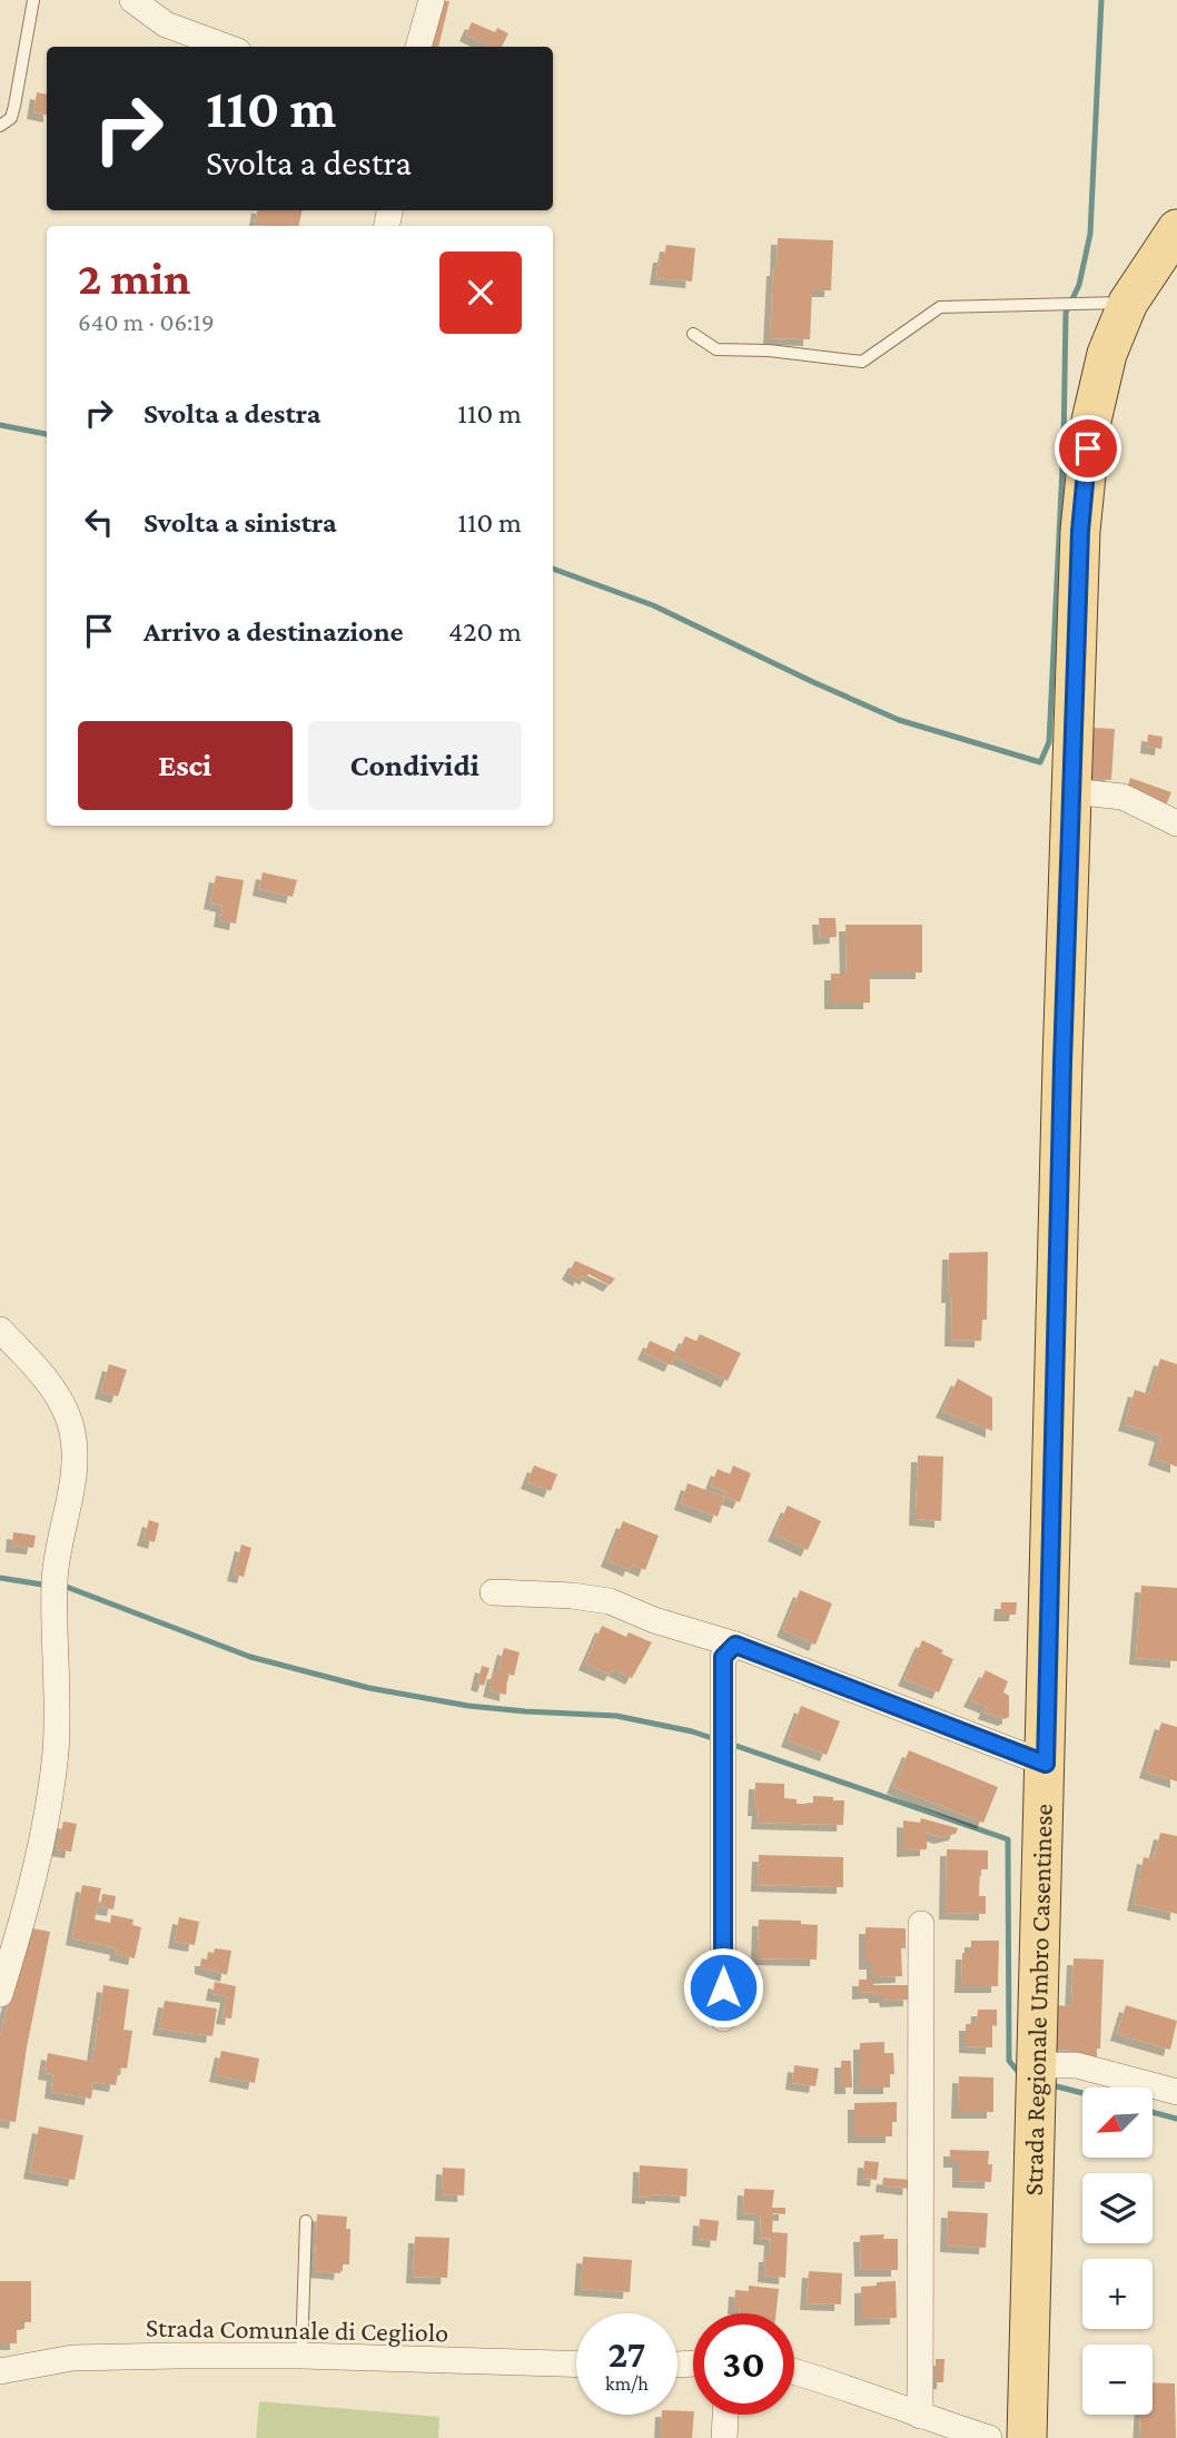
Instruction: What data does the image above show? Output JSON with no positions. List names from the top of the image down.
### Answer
{
  "streets": {
    "main road": ["Strada Regionale Umbro Casentinese"],
    "street": ["Strada Comunale di Cegliolo"]
  },
  "north": "bottom left",
  "page": {
    "turn": ["110 m", "Svolta a destra"],
    "heading": ["2 min", "640 m · 06:19"],
    "list": [
      {
        "name": "Svolta a destra",
        "value": "110 m"
      },
      {
        "name": "Svolta a sinistra",
        "value": "110 m"
      },
      {
        "name": "Arrivo a destinazione",
        "value": "420 m"
      }
    ],
    "buttons": ["Esci", "Condividi"],
    "map_buttons": ["+", "−"],
    "speed": "27 km/h",
    "limit": "30"
  }
}
